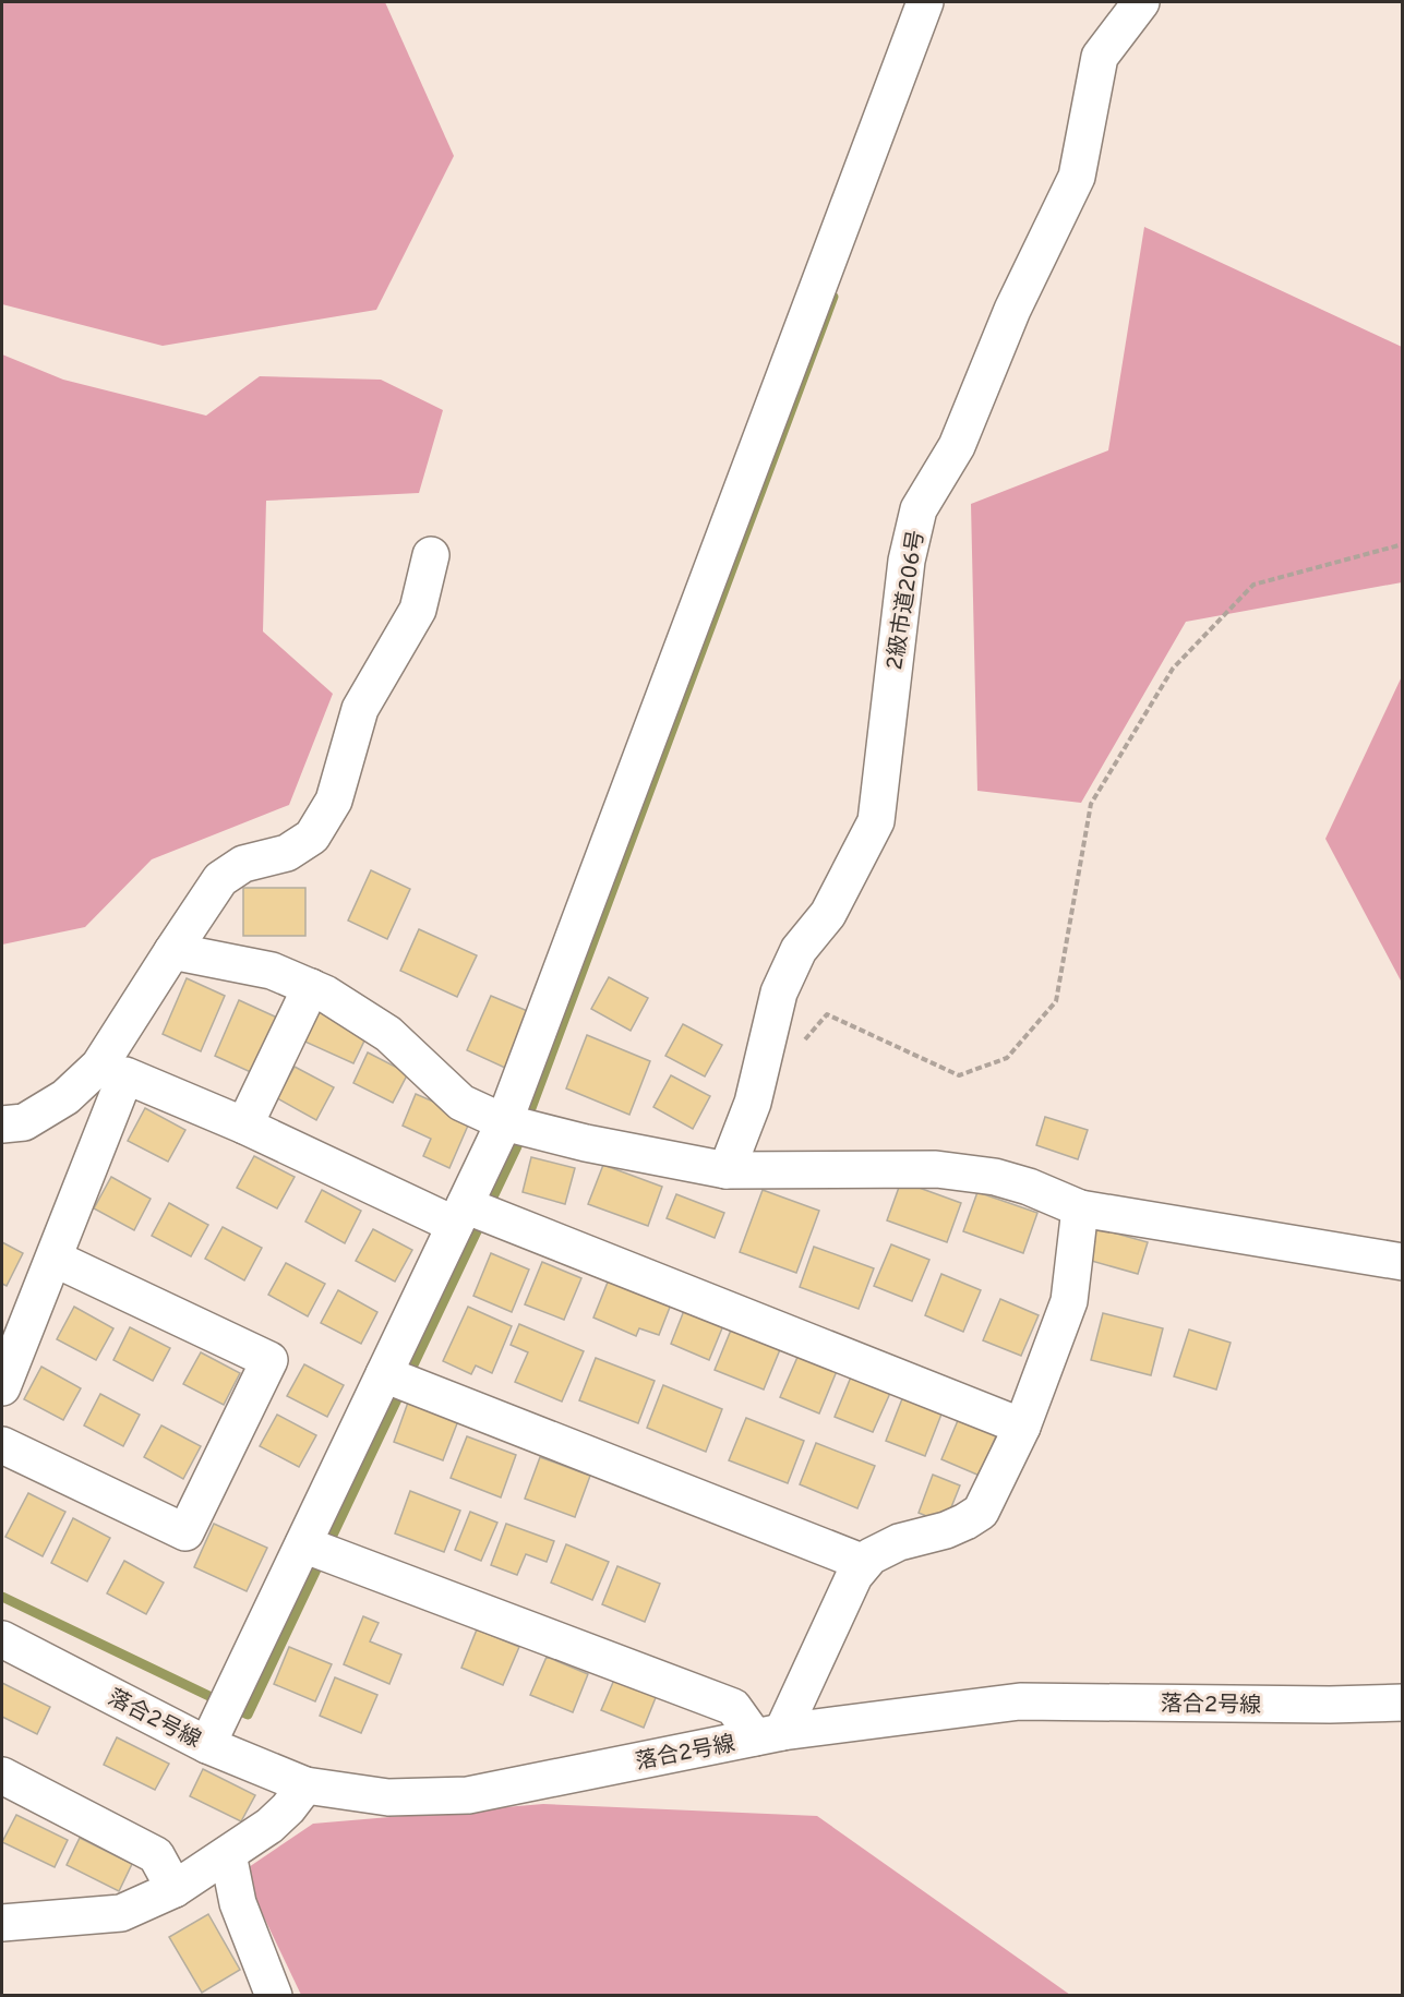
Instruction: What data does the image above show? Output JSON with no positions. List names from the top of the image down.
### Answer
{
  "streets": {
    "street": ["2級市道206号", "落合2号線"]
  }
}
